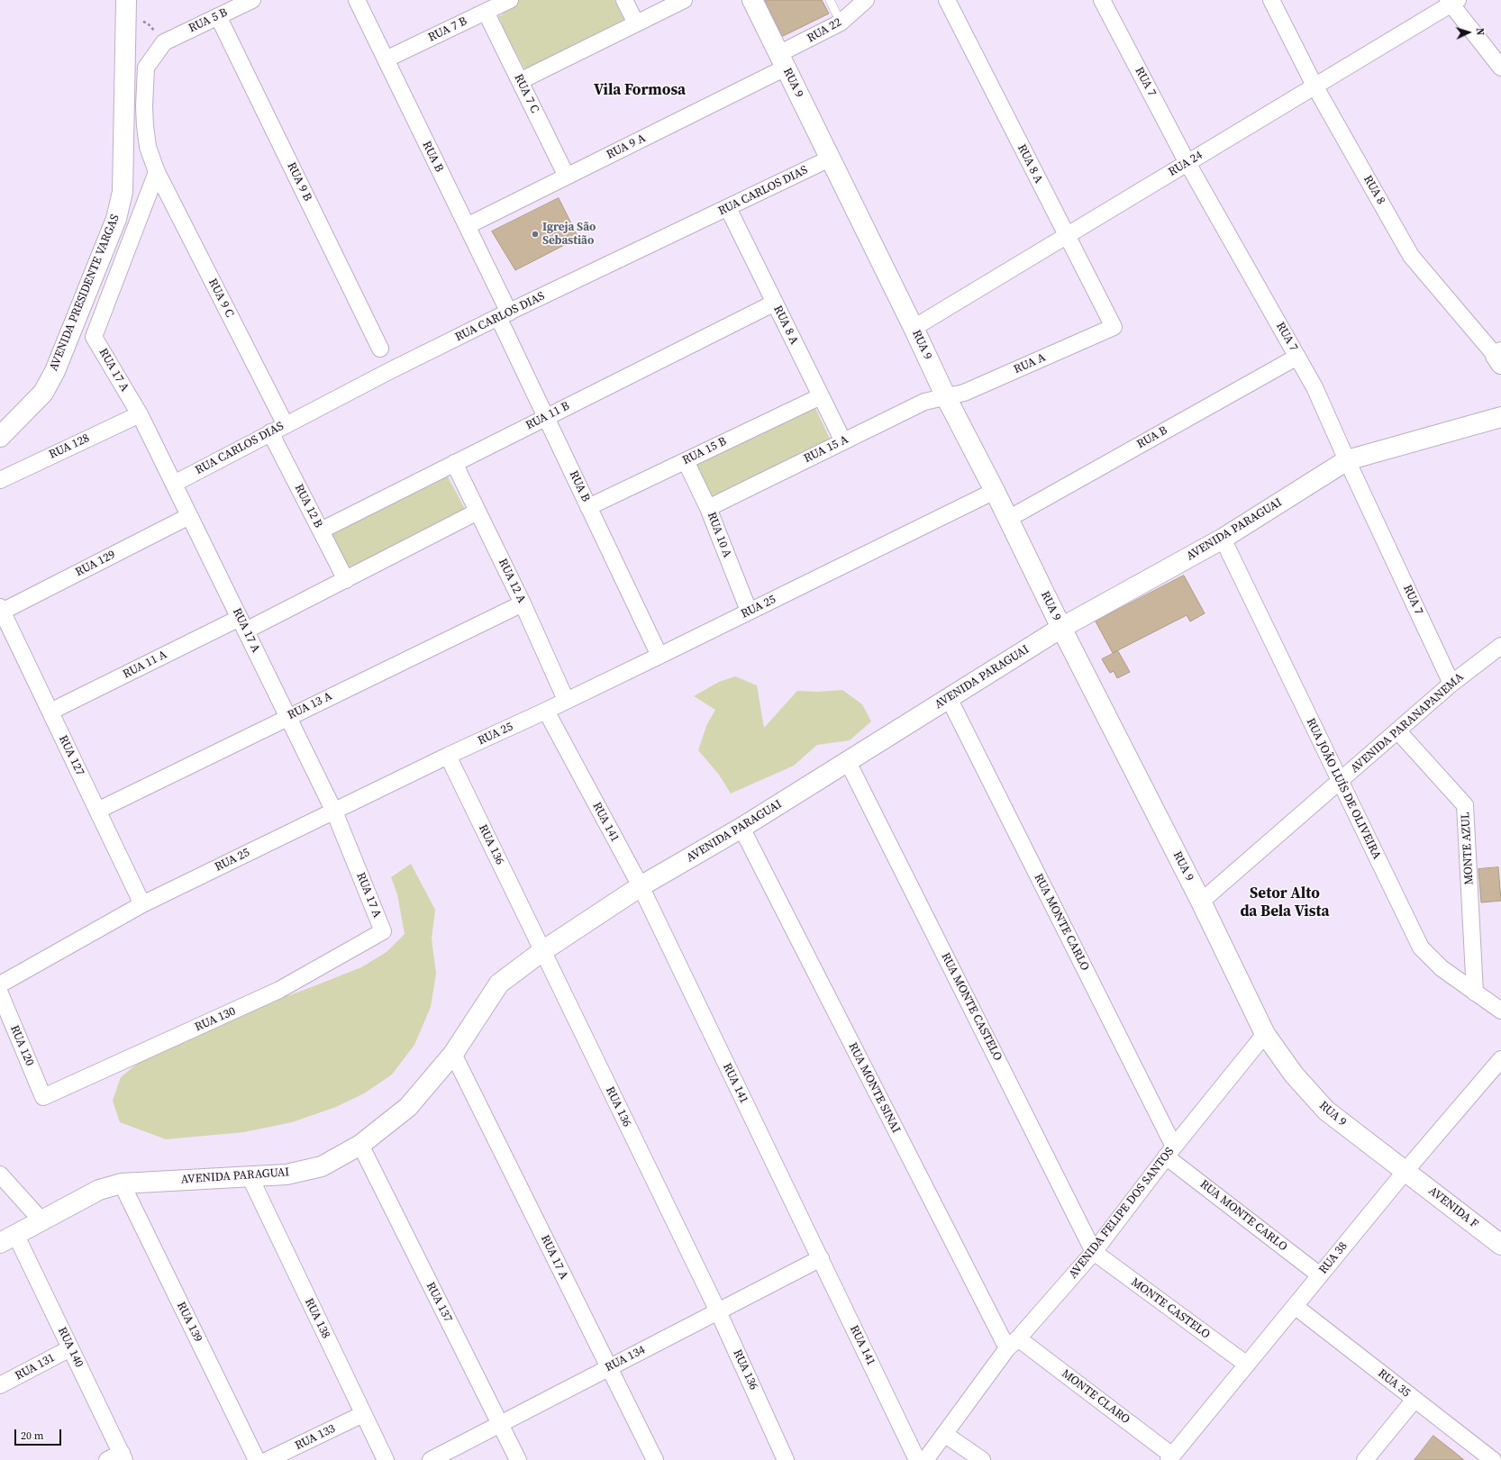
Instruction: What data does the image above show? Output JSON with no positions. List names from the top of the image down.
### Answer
{
  "streets": {
    "street": [
      "RUA 5 B",
      "RUA 7 B",
      "RUA 22",
      "RUA 7",
      "RUA 9",
      "RUA 7 C",
      "RUA 9 A",
      "RUA B",
      "RUA 8 A",
      "RUA 24",
      "RUA 9 B",
      "RUA 8",
      "RUA CARLOS DIAS",
      "AVENIDA PRESIDENTE VARGAS",
      "RUA 9 C",
      "RUA A",
      "RUA 17 A",
      "RUA 11 B",
      "RUA 128",
      "RUA 15 A",
      "RUA 15 B",
      "RUA 12 B",
      "AVENIDA PARAGUAI",
      "RUA 10 A",
      "RUA 129",
      "RUA 12 A",
      "RUA 25",
      "RUA 11 A",
      "RUA 13 A",
      "AVENIDA PARANAPANEMA",
      "RUA 127",
      "RUA JOÃO LUÍS DE OLIVEIRA",
      "RUA 141",
      "RUA 136",
      "MONTE AZUL",
      "RUA MONTE CARLO",
      "RUA MONTE CASTELO",
      "RUA 130",
      "RUA 120",
      "RUA MONTE SINAI",
      "AVENIDA F",
      "AVENIDA FELIPE DOS SANTOS",
      "RUA 38",
      "RUA 137",
      "MONTE CASTELO",
      "RUA 138",
      "RUA 139",
      "RUA 140",
      "RUA 134",
      "RUA 131",
      "RUA 35",
      "MONTE CLARO",
      "RUA 133"
    ]
  },
  "crossings": [
    ["RUA 5 B", "RUA 9 B"],
    ["RUA 5 B", "RUA 9 C"],
    ["RUA 7 B", "RUA 7 C"],
    ["RUA 7 B", "RUA B"],
    ["RUA 22", "RUA 9"],
    ["RUA 22", "RUA 9 A"],
    ["RUA 7", "RUA B"],
    ["RUA 7", "RUA 24"],
    ["RUA 7", "AVENIDA PARAGUAI"],
    ["RUA 7", "AVENIDA PARANAPANEMA"],
    ["RUA 9", "RUA 9 A"],
    ["RUA 9", "RUA B"],
    ["RUA 9", "RUA 24"],
    ["RUA 9", "RUA CARLOS DIAS"],
    ["RUA 9", "RUA A"],
    ["RUA 9", "RUA 15 A"],
    ["RUA 9", "AVENIDA PARAGUAI"],
    ["RUA 9", "RUA 25"],
    ["RUA 9", "AVENIDA PARANAPANEMA"],
    ["RUA 9", "AVENIDA F"],
    ["RUA 9", "AVENIDA FELIPE DOS SANTOS"],
    ["RUA 9", "RUA 38"],
    ["RUA 7 C", "RUA 9 A"],
    ["RUA 9 A", "RUA B"],
    ["RUA B", "RUA CARLOS DIAS"],
    ["RUA B", "RUA 11 B"],
    ["RUA B", "RUA 15 B"],
    ["RUA B", "RUA 25"],
    ["RUA 8 A", "RUA 24"],
    ["RUA 8 A", "RUA CARLOS DIAS"],
    ["RUA 8 A", "RUA A"],
    ["RUA 8 A", "RUA 11 B"],
    ["RUA 8 A", "RUA 15 A"],
    ["RUA 8 A", "RUA 15 B"],
    ["RUA 24", "RUA 8"],
    ["RUA CARLOS DIAS", "RUA 9 C"],
    ["RUA CARLOS DIAS", "RUA 17 A"],
    ["RUA CARLOS DIAS", "RUA 12 B"],
    ["RUA 9 C", "RUA 17 A"],
    ["RUA A", "RUA 15 A"],
    ["RUA 17 A", "RUA 128"],
    ["RUA 17 A", "AVENIDA PARAGUAI"],
    ["RUA 17 A", "RUA 129"],
    ["RUA 17 A", "RUA 25"],
    ["RUA 17 A", "RUA 11 A"],
    ["RUA 17 A", "RUA 13 A"],
    ["RUA 17 A", "RUA 130"],
    ["RUA 17 A", "RUA 134"],
    ["RUA 11 B", "RUA 12 B"],
    ["RUA 11 B", "RUA 12 A"],
    ["RUA 15 A", "RUA 10 A"],
    ["RUA 15 B", "RUA 10 A"],
    ["AVENIDA PARAGUAI", "RUA JOÃO LUÍS DE OLIVEIRA"],
    ["AVENIDA PARAGUAI", "RUA 141"],
    ["AVENIDA PARAGUAI", "RUA 136"],
    ["AVENIDA PARAGUAI", "RUA MONTE CARLO"],
    ["AVENIDA PARAGUAI", "RUA MONTE CASTELO"],
    ["AVENIDA PARAGUAI", "RUA MONTE SINAI"],
    ["AVENIDA PARAGUAI", "RUA 137"],
    ["AVENIDA PARAGUAI", "RUA 138"],
    ["AVENIDA PARAGUAI", "RUA 139"],
    ["AVENIDA PARAGUAI", "RUA 140"],
    ["RUA 10 A", "RUA 25"],
    ["RUA 129", "RUA 127"],
    ["RUA 12 A", "RUA 25"],
    ["RUA 12 A", "RUA 13 A"],
    ["RUA 25", "RUA 127"],
    ["RUA 25", "RUA 141"],
    ["RUA 25", "RUA 136"],
    ["RUA 11 A", "RUA 127"],
    ["RUA 13 A", "RUA 127"],
    ["AVENIDA PARANAPANEMA", "RUA JOÃO LUÍS DE OLIVEIRA"],
    ["AVENIDA PARANAPANEMA", "MONTE AZUL"],
    ["RUA JOÃO LUÍS DE OLIVEIRA", "MONTE AZUL"],
    ["RUA 141", "RUA 134"],
    ["RUA 136", "RUA 134"],
    ["RUA MONTE CARLO", "AVENIDA FELIPE DOS SANTOS"],
    ["RUA MONTE CARLO", "RUA 38"],
    ["RUA MONTE CASTELO", "AVENIDA FELIPE DOS SANTOS"],
    ["RUA MONTE CASTELO", "MONTE CASTELO"],
    ["RUA 130", "RUA 120"],
    ["RUA MONTE SINAI", "AVENIDA FELIPE DOS SANTOS"],
    ["RUA MONTE SINAI", "MONTE CLARO"],
    ["AVENIDA F", "RUA 38"],
    ["AVENIDA FELIPE DOS SANTOS", "MONTE CASTELO"],
    ["AVENIDA FELIPE DOS SANTOS", "MONTE CLARO"],
    ["RUA 38", "MONTE CASTELO"],
    ["RUA 38", "RUA 35"],
    ["RUA 38", "MONTE CLARO"],
    ["RUA 137", "RUA 134"],
    ["RUA 138", "RUA 133"],
    ["RUA 140", "RUA 131"]
  ],
  "districts": ["Vila Formosa", "Setor Alto da Bela Vista"],
  "places": ["Igreja São Sebastião"],
  "scale_bar": "20 m",
  "north": "right"
}
